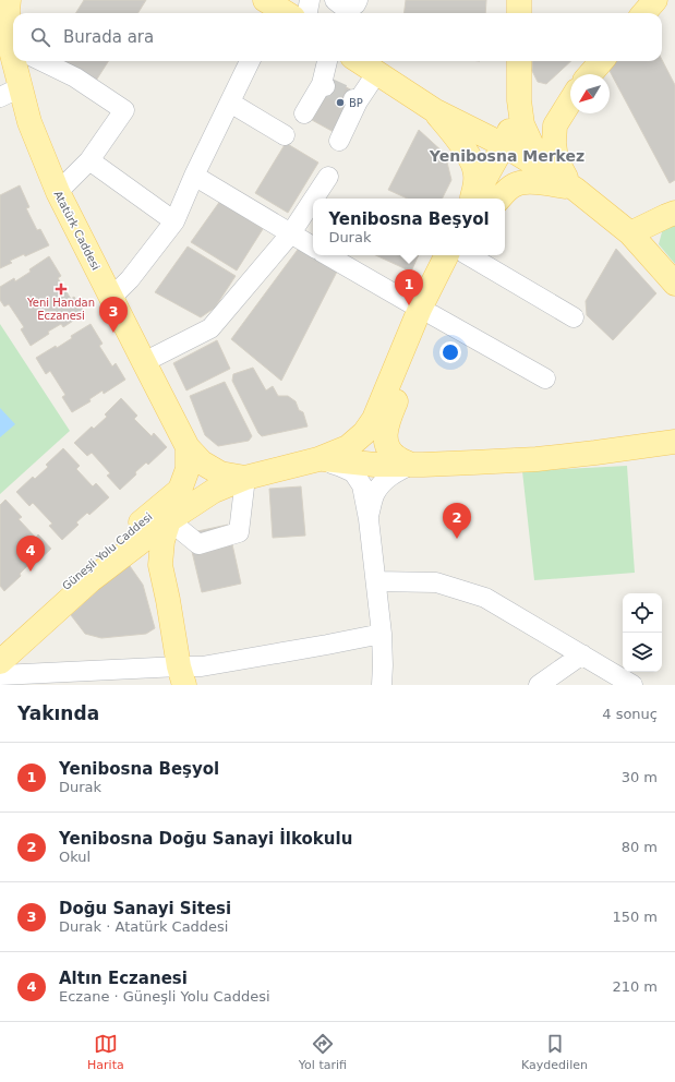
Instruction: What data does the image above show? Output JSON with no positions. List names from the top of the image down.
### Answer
{
  "streets": {
    "main road": ["Atatürk Caddesi", "Güneşli Yolu Caddesi"]
  },
  "crossings": [
    ["Atatürk Caddesi", "Güneşli Yolu Caddesi"]
  ],
  "districts": ["Yenibosna Merkez"],
  "places": {
    "other": ["BP"],
    "health": ["Yeni Handan Eczanesi"]
  },
  "north": "bottom left",
  "page": {
    "search": "Burada ara",
    "popup": ["Yenibosna Beşyol", "Durak"],
    "pins": [
      "1",
      "3",
      "2",
      "4"
    ],
    "heading": ["Yakında", "4 sonuç"],
    "list": [
      {
        "mark": "1",
        "name": "Yenibosna Beşyol",
        "note": "Durak",
        "value": "30 m"
      },
      {
        "mark": "2",
        "name": "Yenibosna Doğu Sanayi İlkokulu",
        "note": "Okul",
        "value": "80 m"
      },
      {
        "mark": "3",
        "name": "Doğu Sanayi Sitesi",
        "note": "Durak · Atatürk Caddesi",
        "value": "150 m"
      },
      {
        "mark": "4",
        "name": "Altın Eczanesi",
        "note": "Eczane · Güneşli Yolu Caddesi",
        "value": "210 m"
      }
    ],
    "nav": ["Harita", "Yol tarifi", "Kaydedilen"]
  }
}
